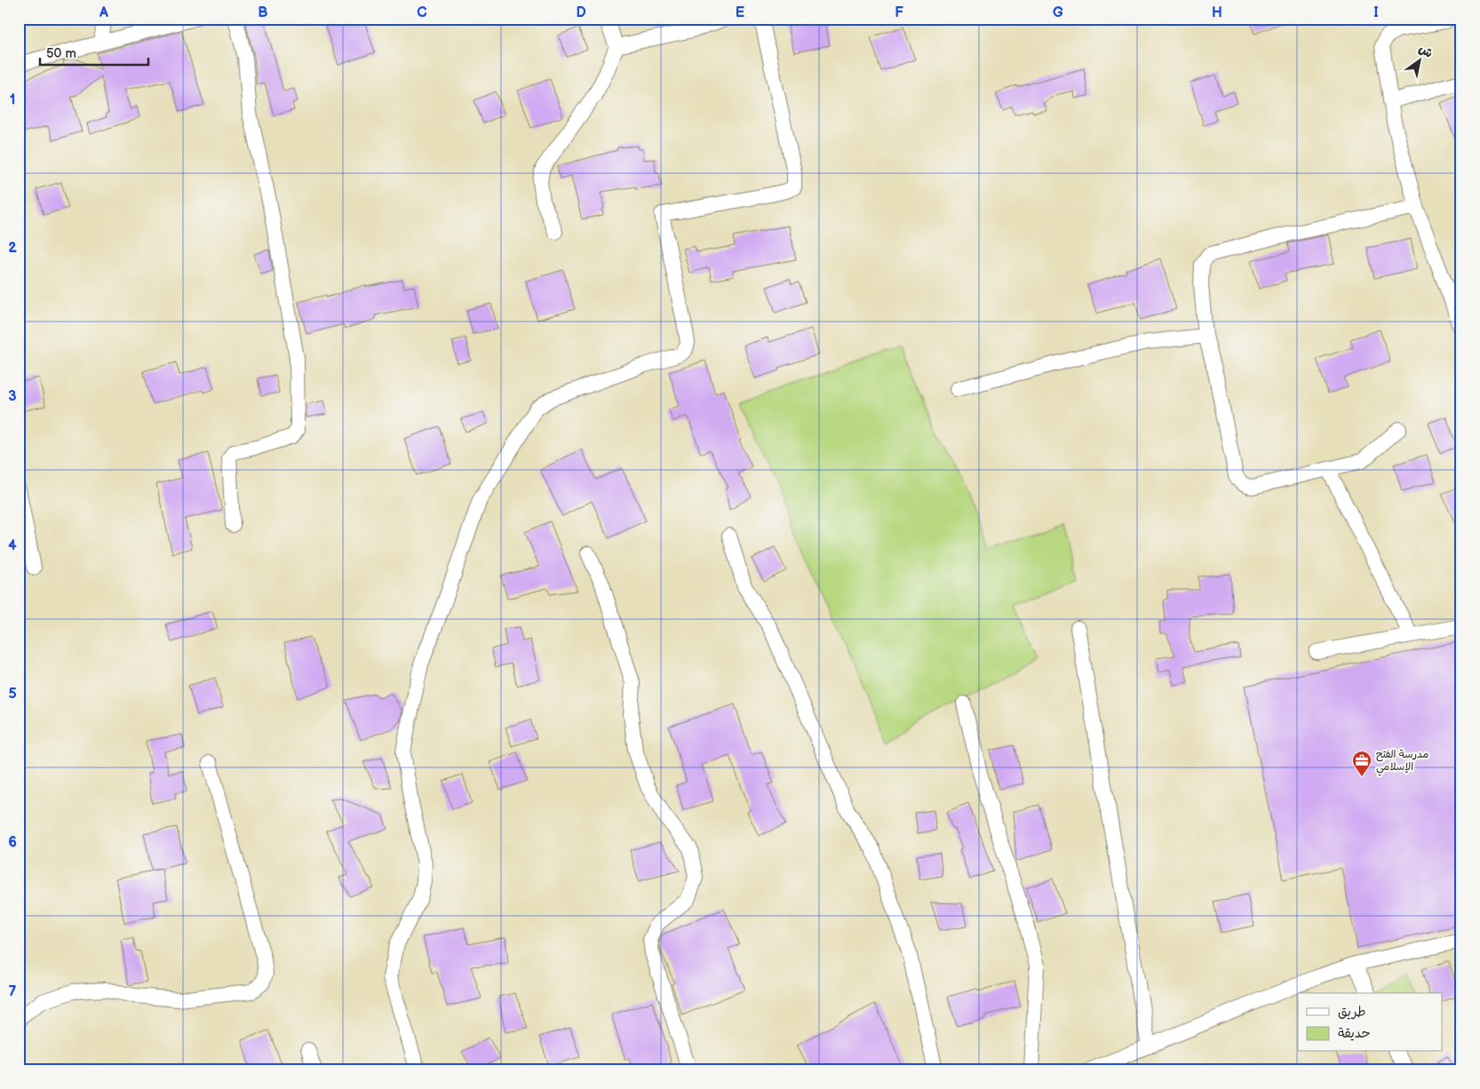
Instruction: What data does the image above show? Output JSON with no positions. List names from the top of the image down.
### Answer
{
  "places": {
    "office": ["مدرسة الفتح الإسلامي"]
  },
  "legend": ["طريق", "حديقة"],
  "scale_bar": "50 m",
  "north": "top right",
  "grid": {
    "columns": [
      "A",
      "B",
      "C",
      "D",
      "E",
      "F",
      "G",
      "H",
      "I"
    ],
    "rows": [
      "1",
      "2",
      "3",
      "4",
      "5",
      "6",
      "7"
    ]
  }
}
